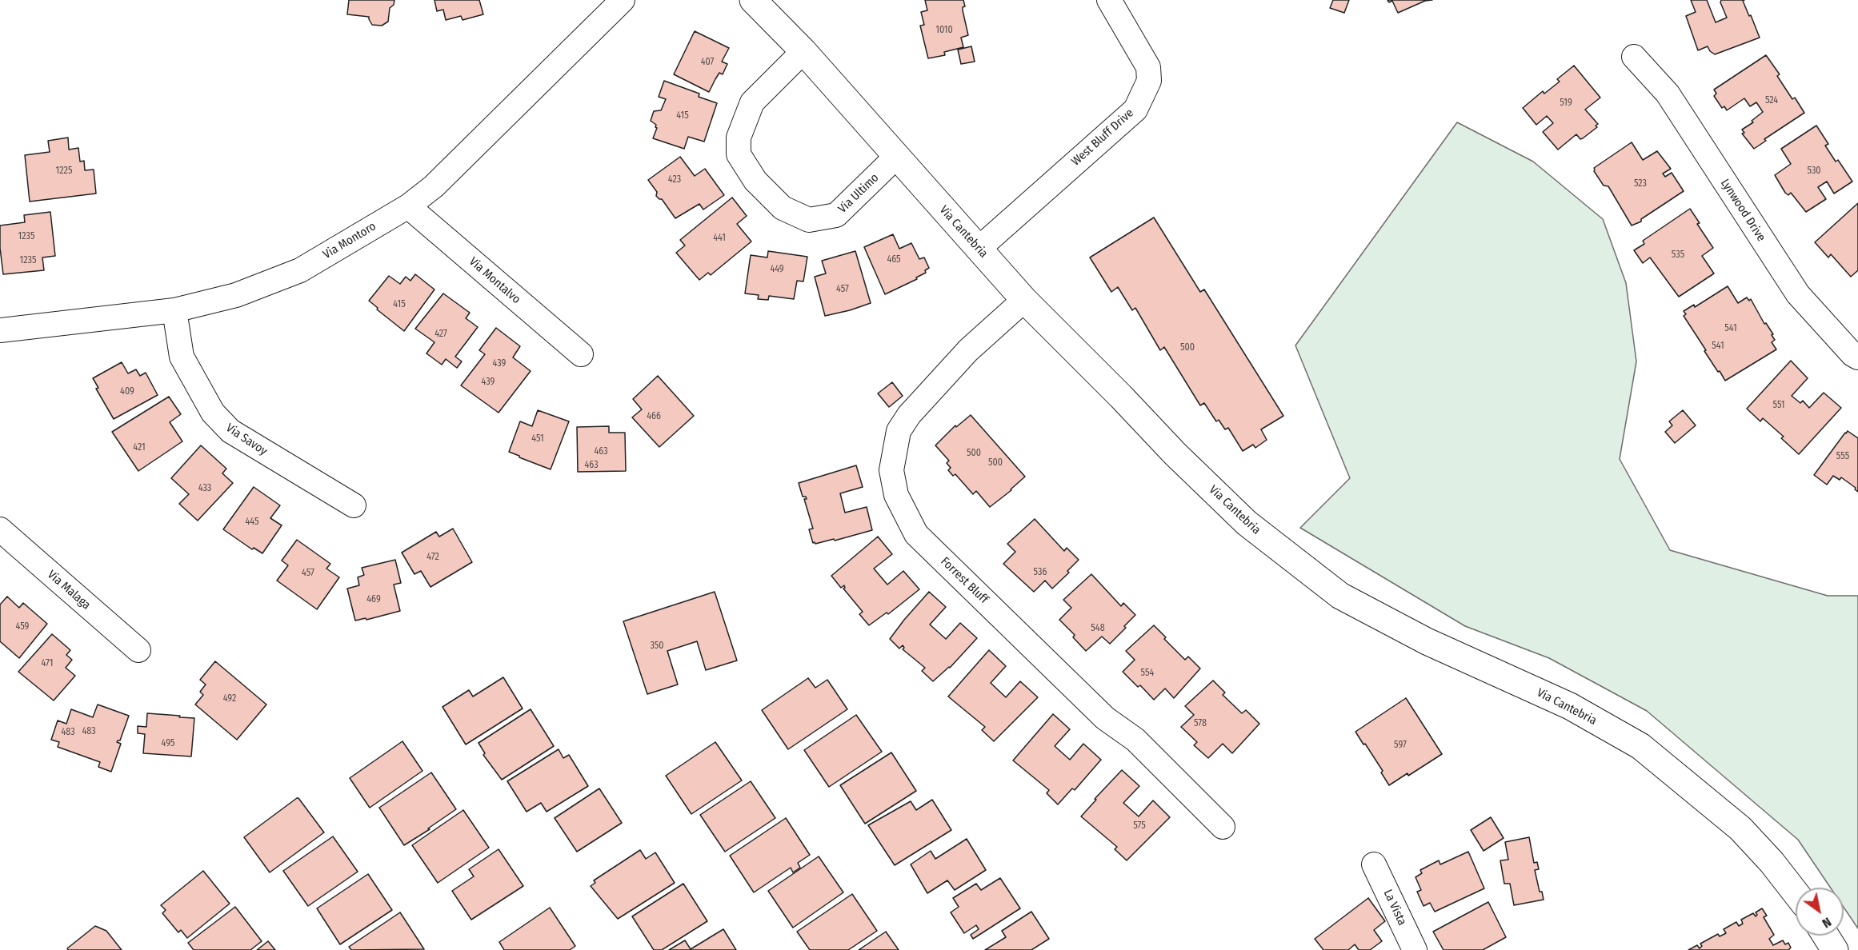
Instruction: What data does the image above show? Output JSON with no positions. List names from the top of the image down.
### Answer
{
  "streets": {
    "main road": ["Via Cantebria"],
    "street": [
      "West Bluff Drive",
      "Via Ultimo",
      "Lynwood Drive",
      "Via Montoro",
      "Via Montalvo",
      "Via Savoy",
      "Forrest Bluff",
      "Via Malaga",
      "La Vista"
    ]
  },
  "crossings": [
    ["West Bluff Drive", "Via Cantebria"],
    ["Via Ultimo", "Via Cantebria"],
    ["Via Cantebria", "Forrest Bluff"],
    ["Via Montoro", "Via Montalvo"],
    ["Via Montoro", "Via Savoy"]
  ],
  "house_numbers": [
    "1010",
    "407",
    "524",
    "519",
    "415",
    "1225",
    "530",
    "423",
    "523",
    "1235",
    "441",
    "535",
    "465",
    "1235",
    "449",
    "457",
    "415",
    "541",
    "427",
    "541",
    "500",
    "439",
    "439",
    "409",
    "551",
    "466",
    "451",
    "421",
    "463",
    "500",
    "555",
    "500",
    "463",
    "433",
    "445",
    "472",
    "536",
    "457",
    "469",
    "459",
    "548",
    "350",
    "471",
    "554",
    "492",
    "578",
    "483",
    "483",
    "495",
    "597",
    "575"
  ],
  "north": "bottom right"
}
